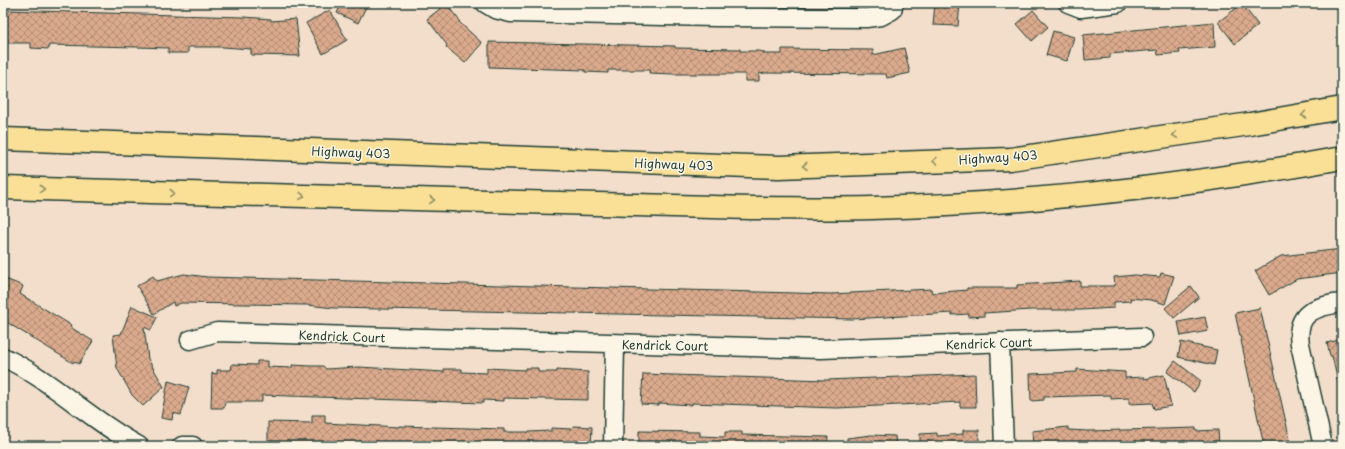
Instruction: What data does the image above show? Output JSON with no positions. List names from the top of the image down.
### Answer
{
  "streets": {
    "highway": ["Highway 403"],
    "street": ["Kendrick Court"]
  }
}
